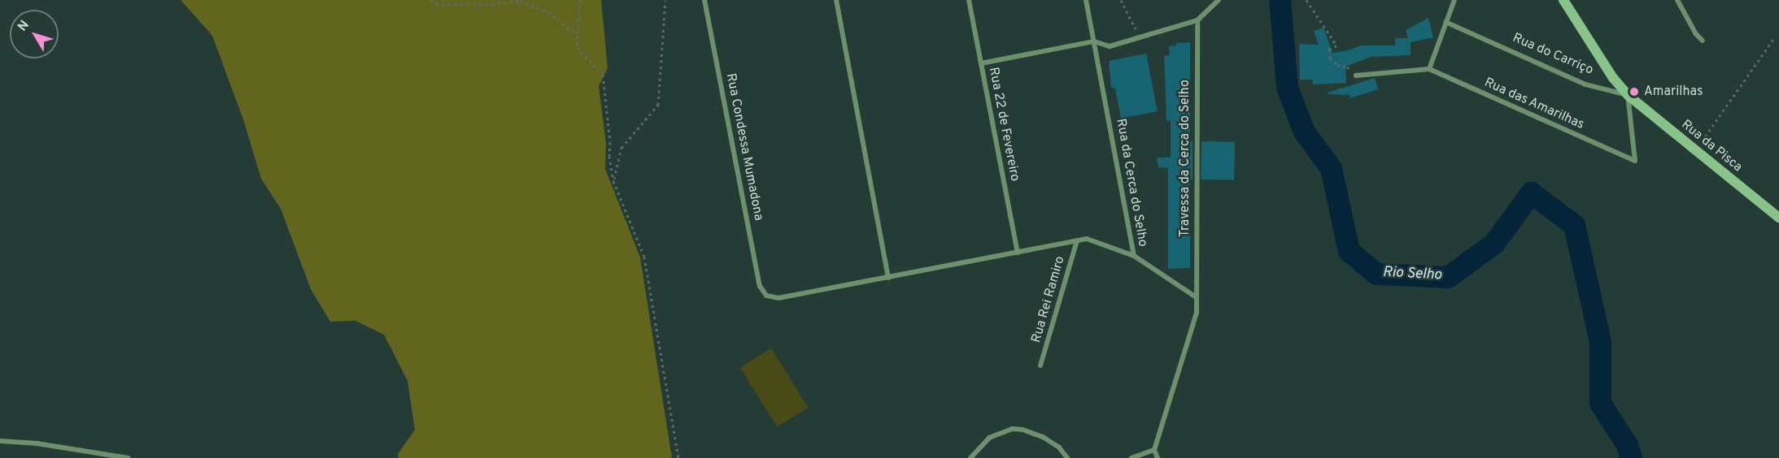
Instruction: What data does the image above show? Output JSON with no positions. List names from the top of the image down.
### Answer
{
  "streets": {
    "street": [
      "Rua do Carriço",
      "Rua das Amarilhas",
      "Rua 22 de Fevereiro",
      "Rua da Pisca",
      "Rua Condessa Mumadona",
      "Travessa da Cerca do Selho",
      "Rua da Cerca do Selho",
      "Rua Rei Ramiro"
    ]
  },
  "crossings": [
    ["Rua do Carriço", "Rua das Amarilhas"],
    ["Rua do Carriço", "Rua da Pisca"],
    ["Rua das Amarilhas", "Rua da Pisca"],
    ["Travessa da Cerca do Selho", "Rua da Cerca do Selho"]
  ],
  "water": ["Rio Selho"],
  "places": ["Amarilhas"],
  "north": "top left"
}
